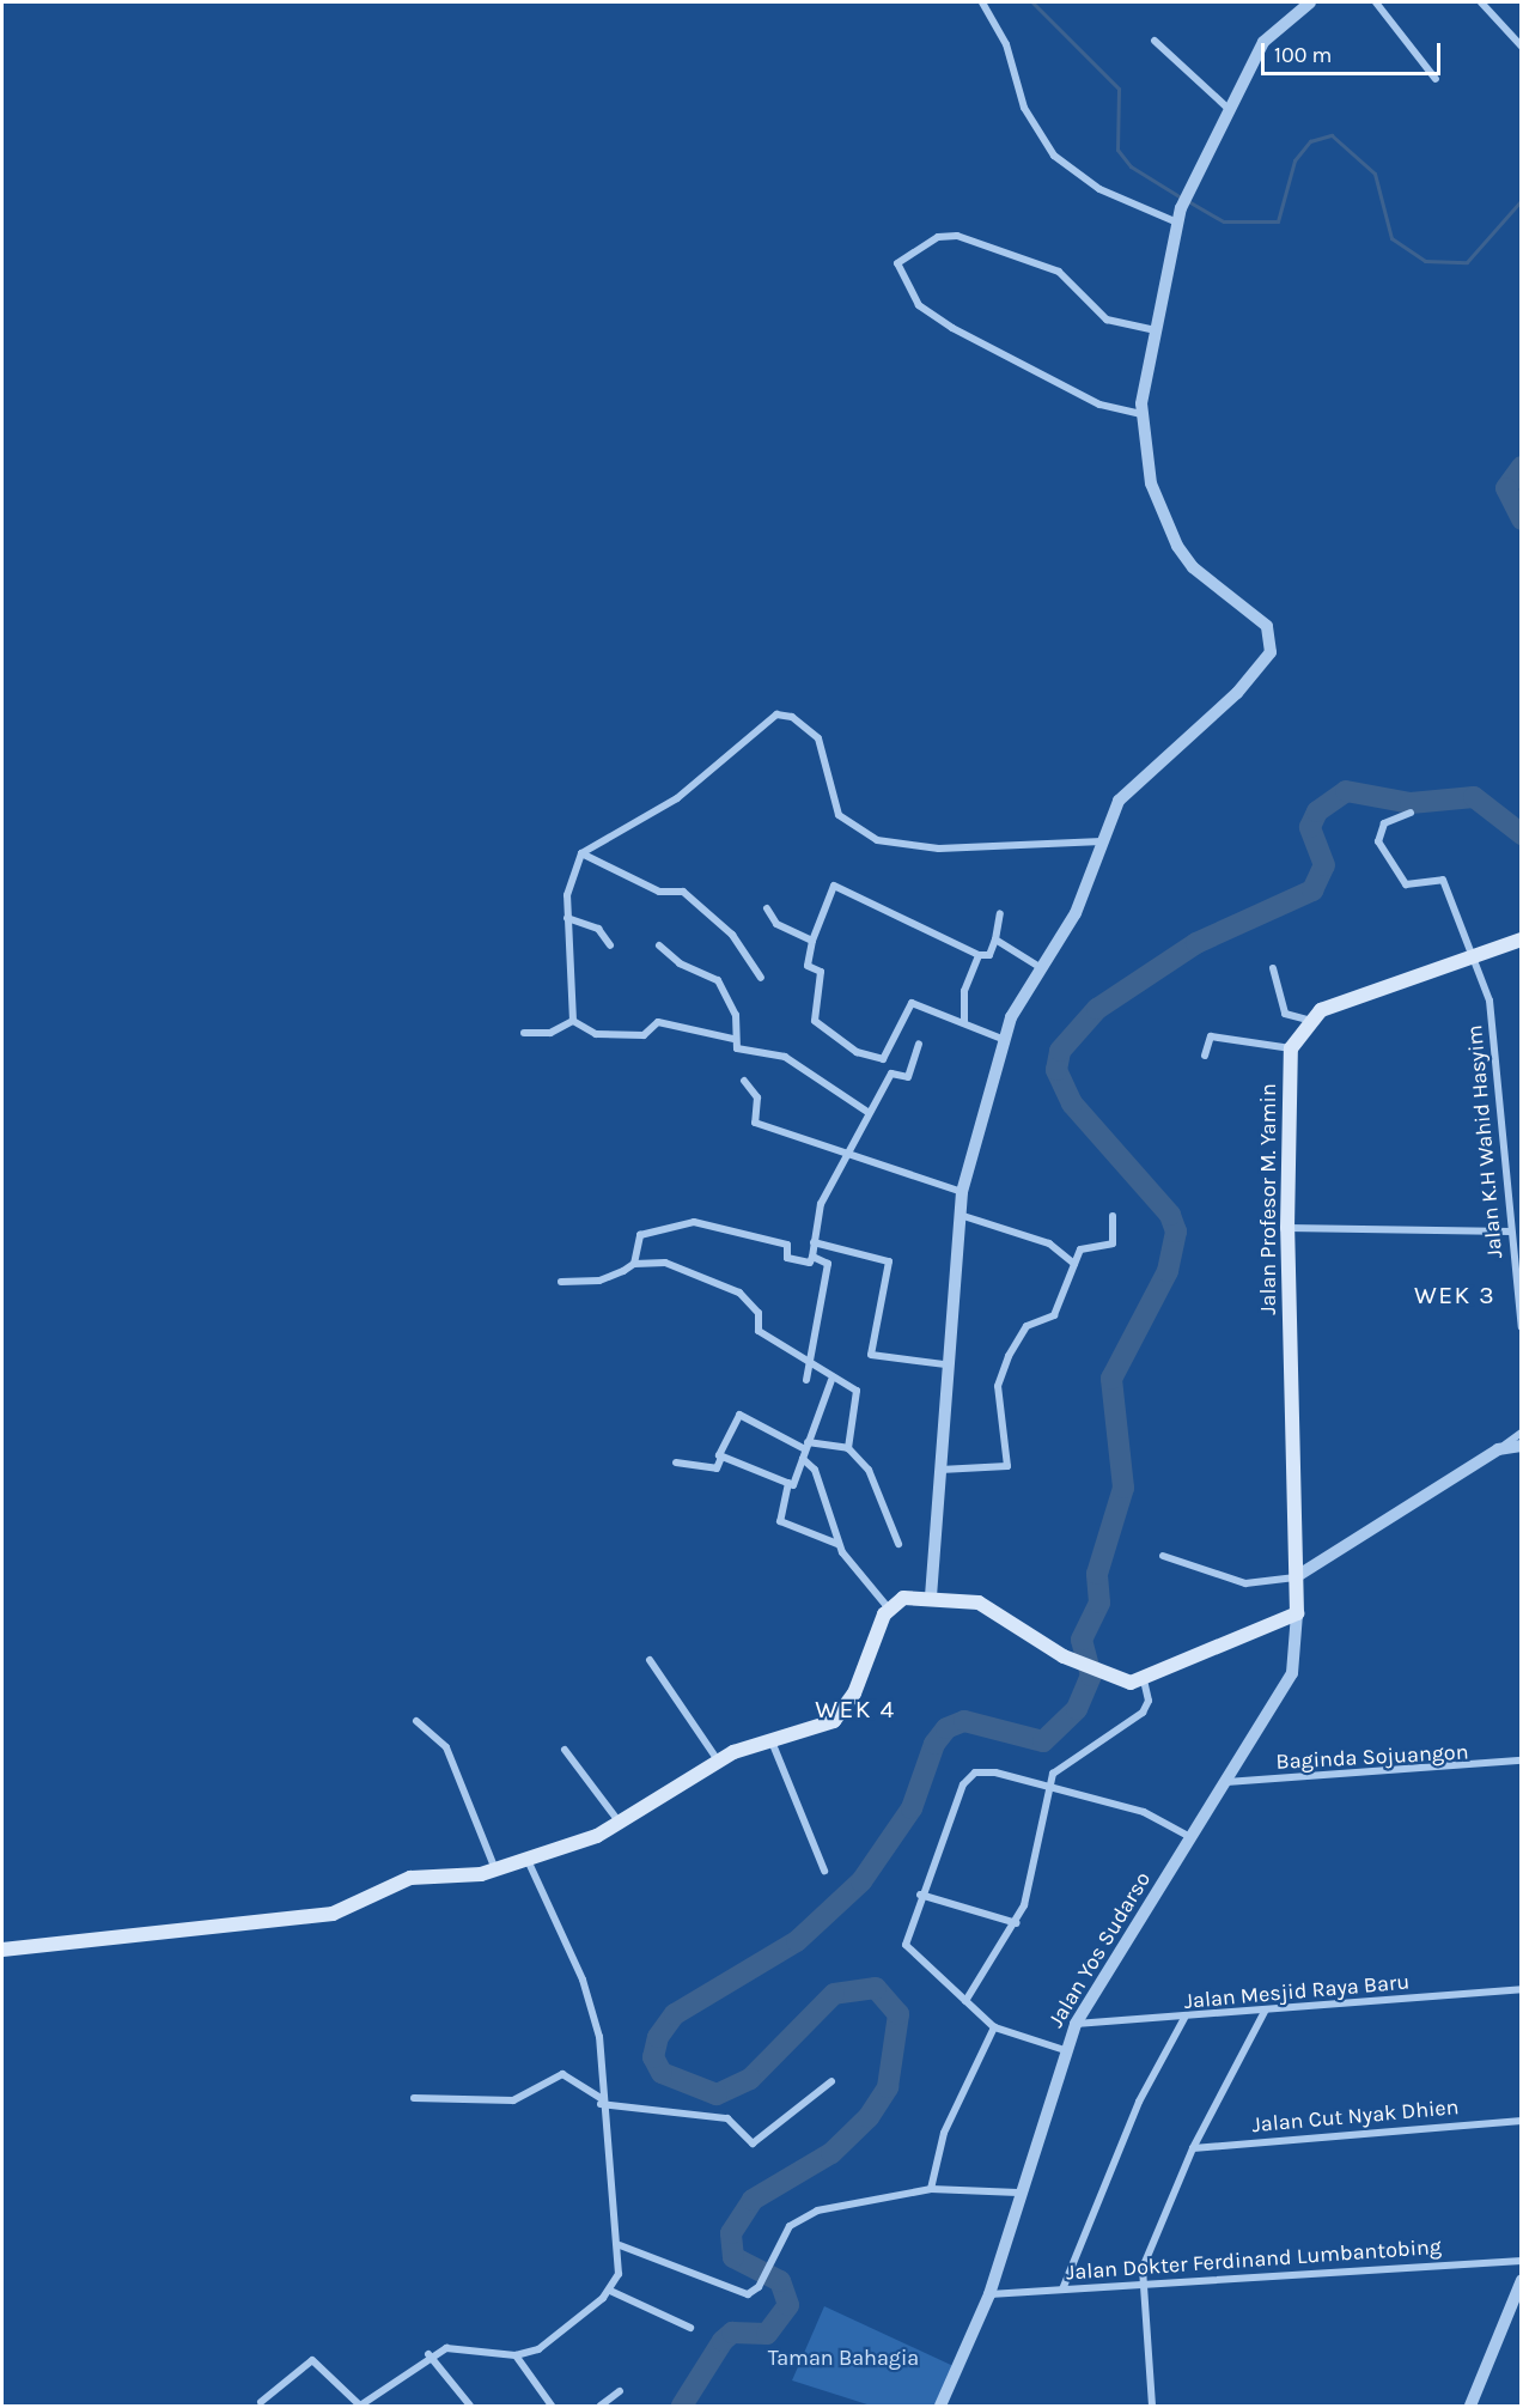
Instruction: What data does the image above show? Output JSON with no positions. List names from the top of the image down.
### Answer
{
  "streets": {
    "main road": ["Jalan Profesor M. Yamin"],
    "street": [
      "Jalan K.H Wahid Hasyim",
      "Baginda Sojuangon",
      "Jalan Yos Sudarso",
      "Jalan Mesjid Raya Baru",
      "Jalan Cut Nyak Dhien",
      "Jalan Dokter Ferdinand Lumbantobing"
    ]
  },
  "crossings": [
    ["Jalan Profesor M. Yamin", "Jalan Yos Sudarso"],
    ["Baginda Sojuangon", "Jalan Yos Sudarso"],
    ["Jalan Yos Sudarso", "Jalan Mesjid Raya Baru"],
    ["Jalan Yos Sudarso", "Jalan Dokter Ferdinand Lumbantobing"]
  ],
  "districts": ["WEK 3", "WEK 4"],
  "parks": ["Taman Bahagia"],
  "scale_bar": "100 m"
}
